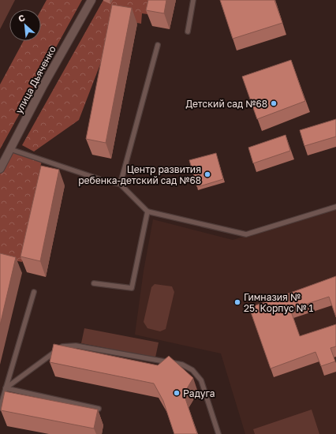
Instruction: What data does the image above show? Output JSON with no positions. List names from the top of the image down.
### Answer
{
  "streets": {
    "street": ["улица Дьяченко"]
  },
  "places": [
    "Детский сад №68",
    "Центр развития ребенка-детский сад №68",
    "Гимназия № 25. Корпус № 1",
    "Радуга"
  ],
  "north": "top left"
}
